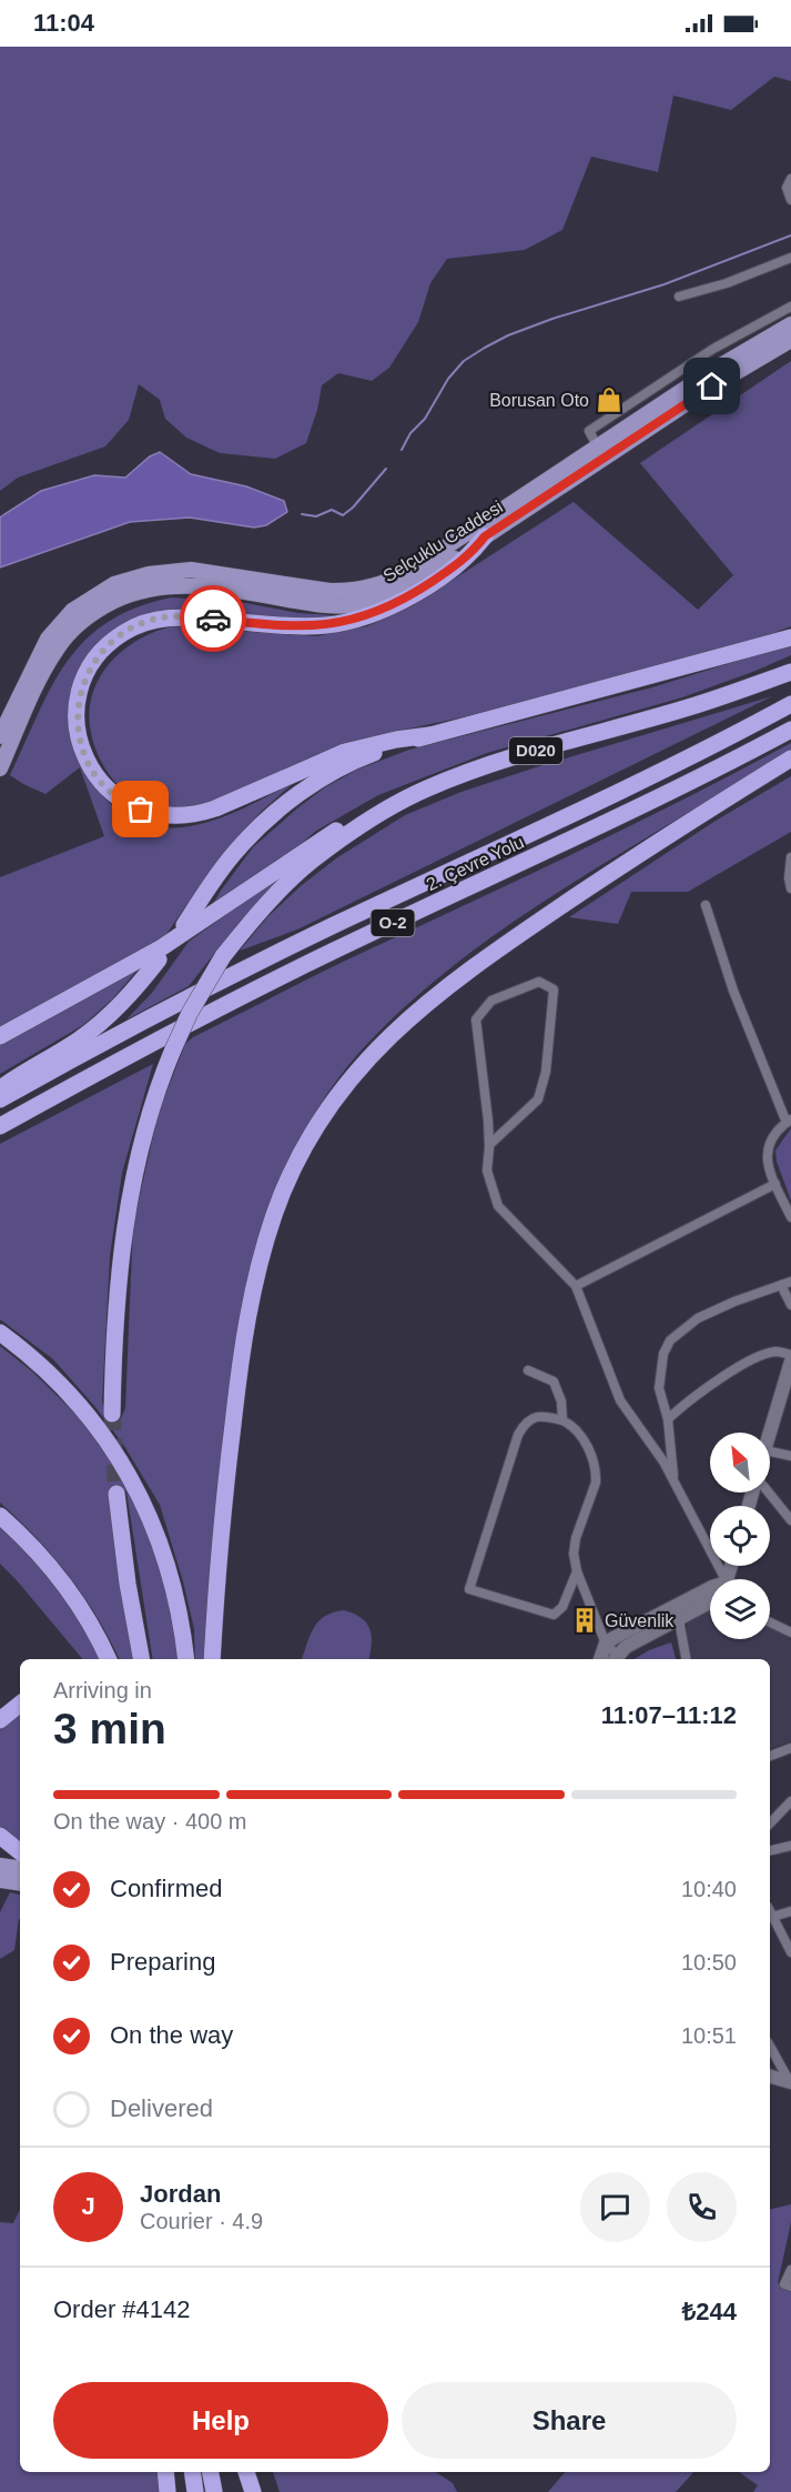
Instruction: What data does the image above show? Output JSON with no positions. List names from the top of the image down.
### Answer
{
  "streets": {
    "highway": ["D020", "2. Çevre Yolu", "O-2"],
    "main road": ["Selçuklu Caddesi"]
  },
  "places": {
    "shop": ["Borusan Oto"],
    "building": ["Güvenlik"]
  },
  "north": "top left",
  "page": {
    "status": "11:04",
    "heading": ["3 min", "Arriving in", "11:07–11:12"],
    "panel": [
      "Jordan",
      "Courier · 4.9",
      "Order #4142",
      "₺244"
    ],
    "bar": "On the way · 400 m",
    "list": [
      ["Confirmed", "10:40"],
      ["Preparing", "10:50"],
      ["On the way", "10:51"],
      "Delivered"
    ],
    "round": "J",
    "buttons": ["Help", "Share"]
  }
}
